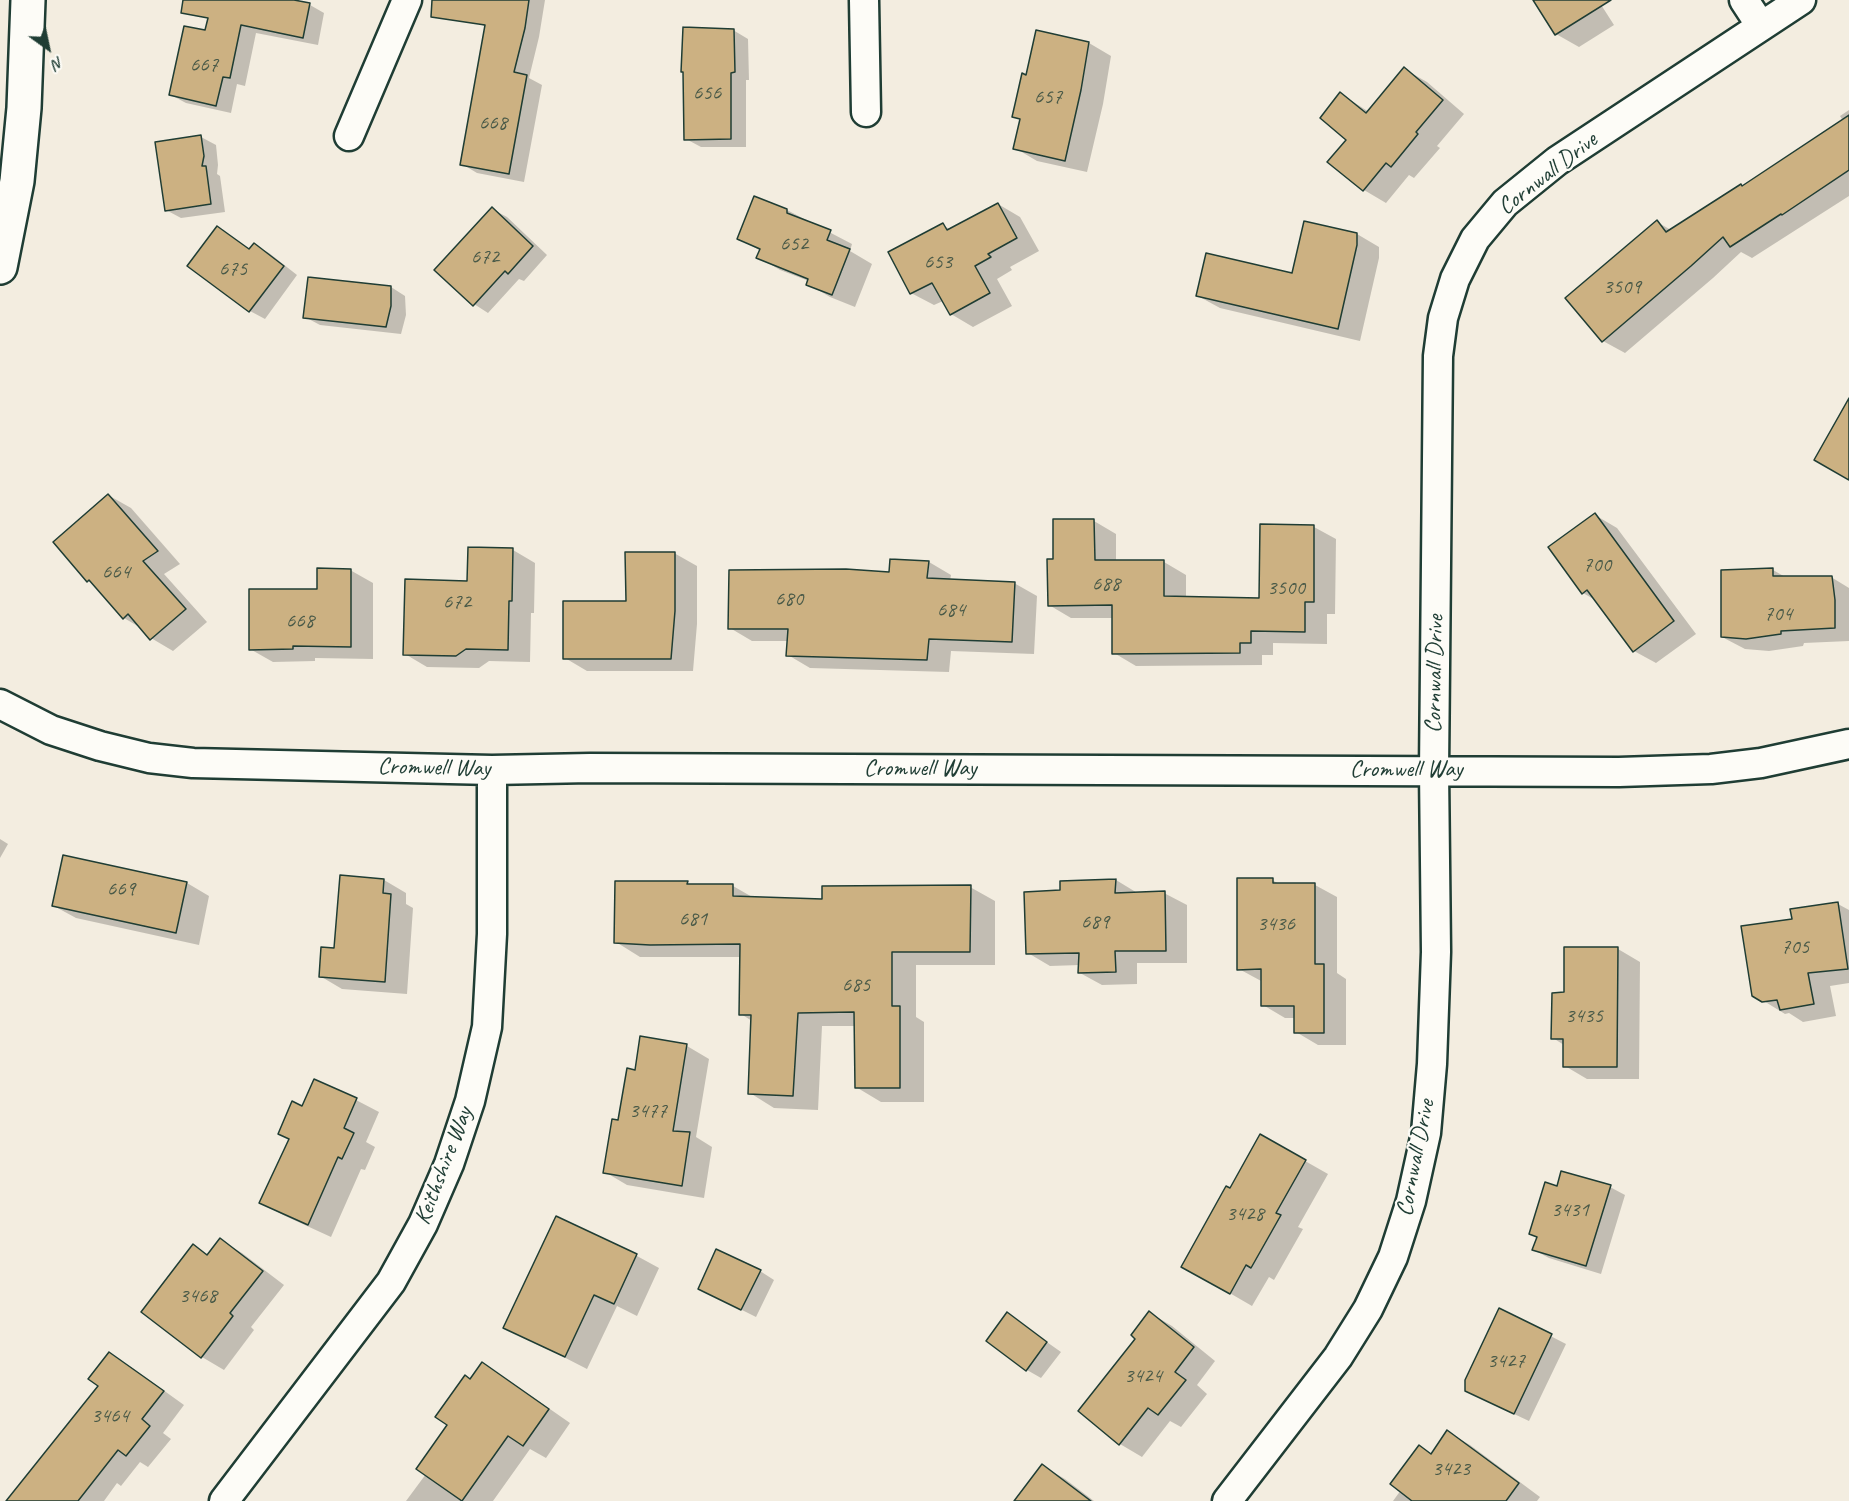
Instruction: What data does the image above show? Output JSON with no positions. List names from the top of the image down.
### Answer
{
  "streets": {
    "street": ["Cornwall Drive", "Cromwell Way", "Keithshire Way"]
  },
  "crossings": [
    ["Cornwall Drive", "Cromwell Way"],
    ["Cromwell Way", "Keithshire Way"]
  ],
  "house_numbers": [
    "667",
    "656",
    "657",
    "668",
    "652",
    "672",
    "653",
    "675",
    "3509",
    "700",
    "664",
    "688",
    "3500",
    "680",
    "672",
    "684",
    "704",
    "668",
    "669",
    "681",
    "689",
    "3436",
    "705",
    "685",
    "3435",
    "3477",
    "3431",
    "3428",
    "3468",
    "3427",
    "3424",
    "3464",
    "3423"
  ],
  "north": "bottom right"
}
